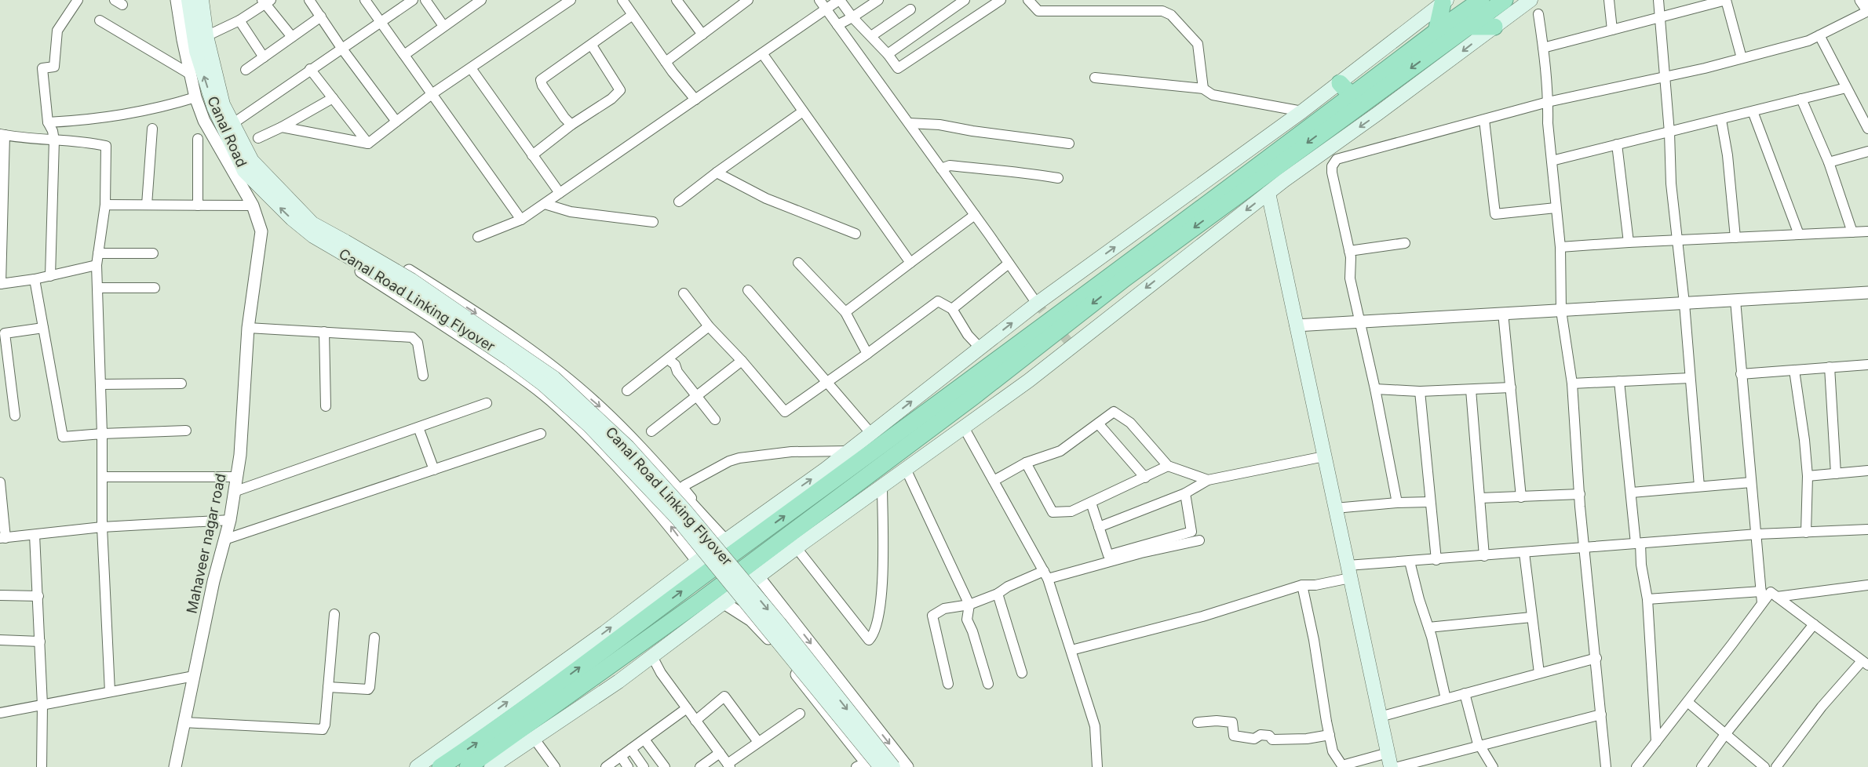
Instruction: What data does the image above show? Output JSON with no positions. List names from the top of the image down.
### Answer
{
  "streets": {
    "main road": ["Canal Road", "Canal Road Linking Flyover"],
    "street": ["Mahaveer nagar road"]
  },
  "crossings": [
    ["Canal Road", "Canal Road Linking Flyover"]
  ]
}
